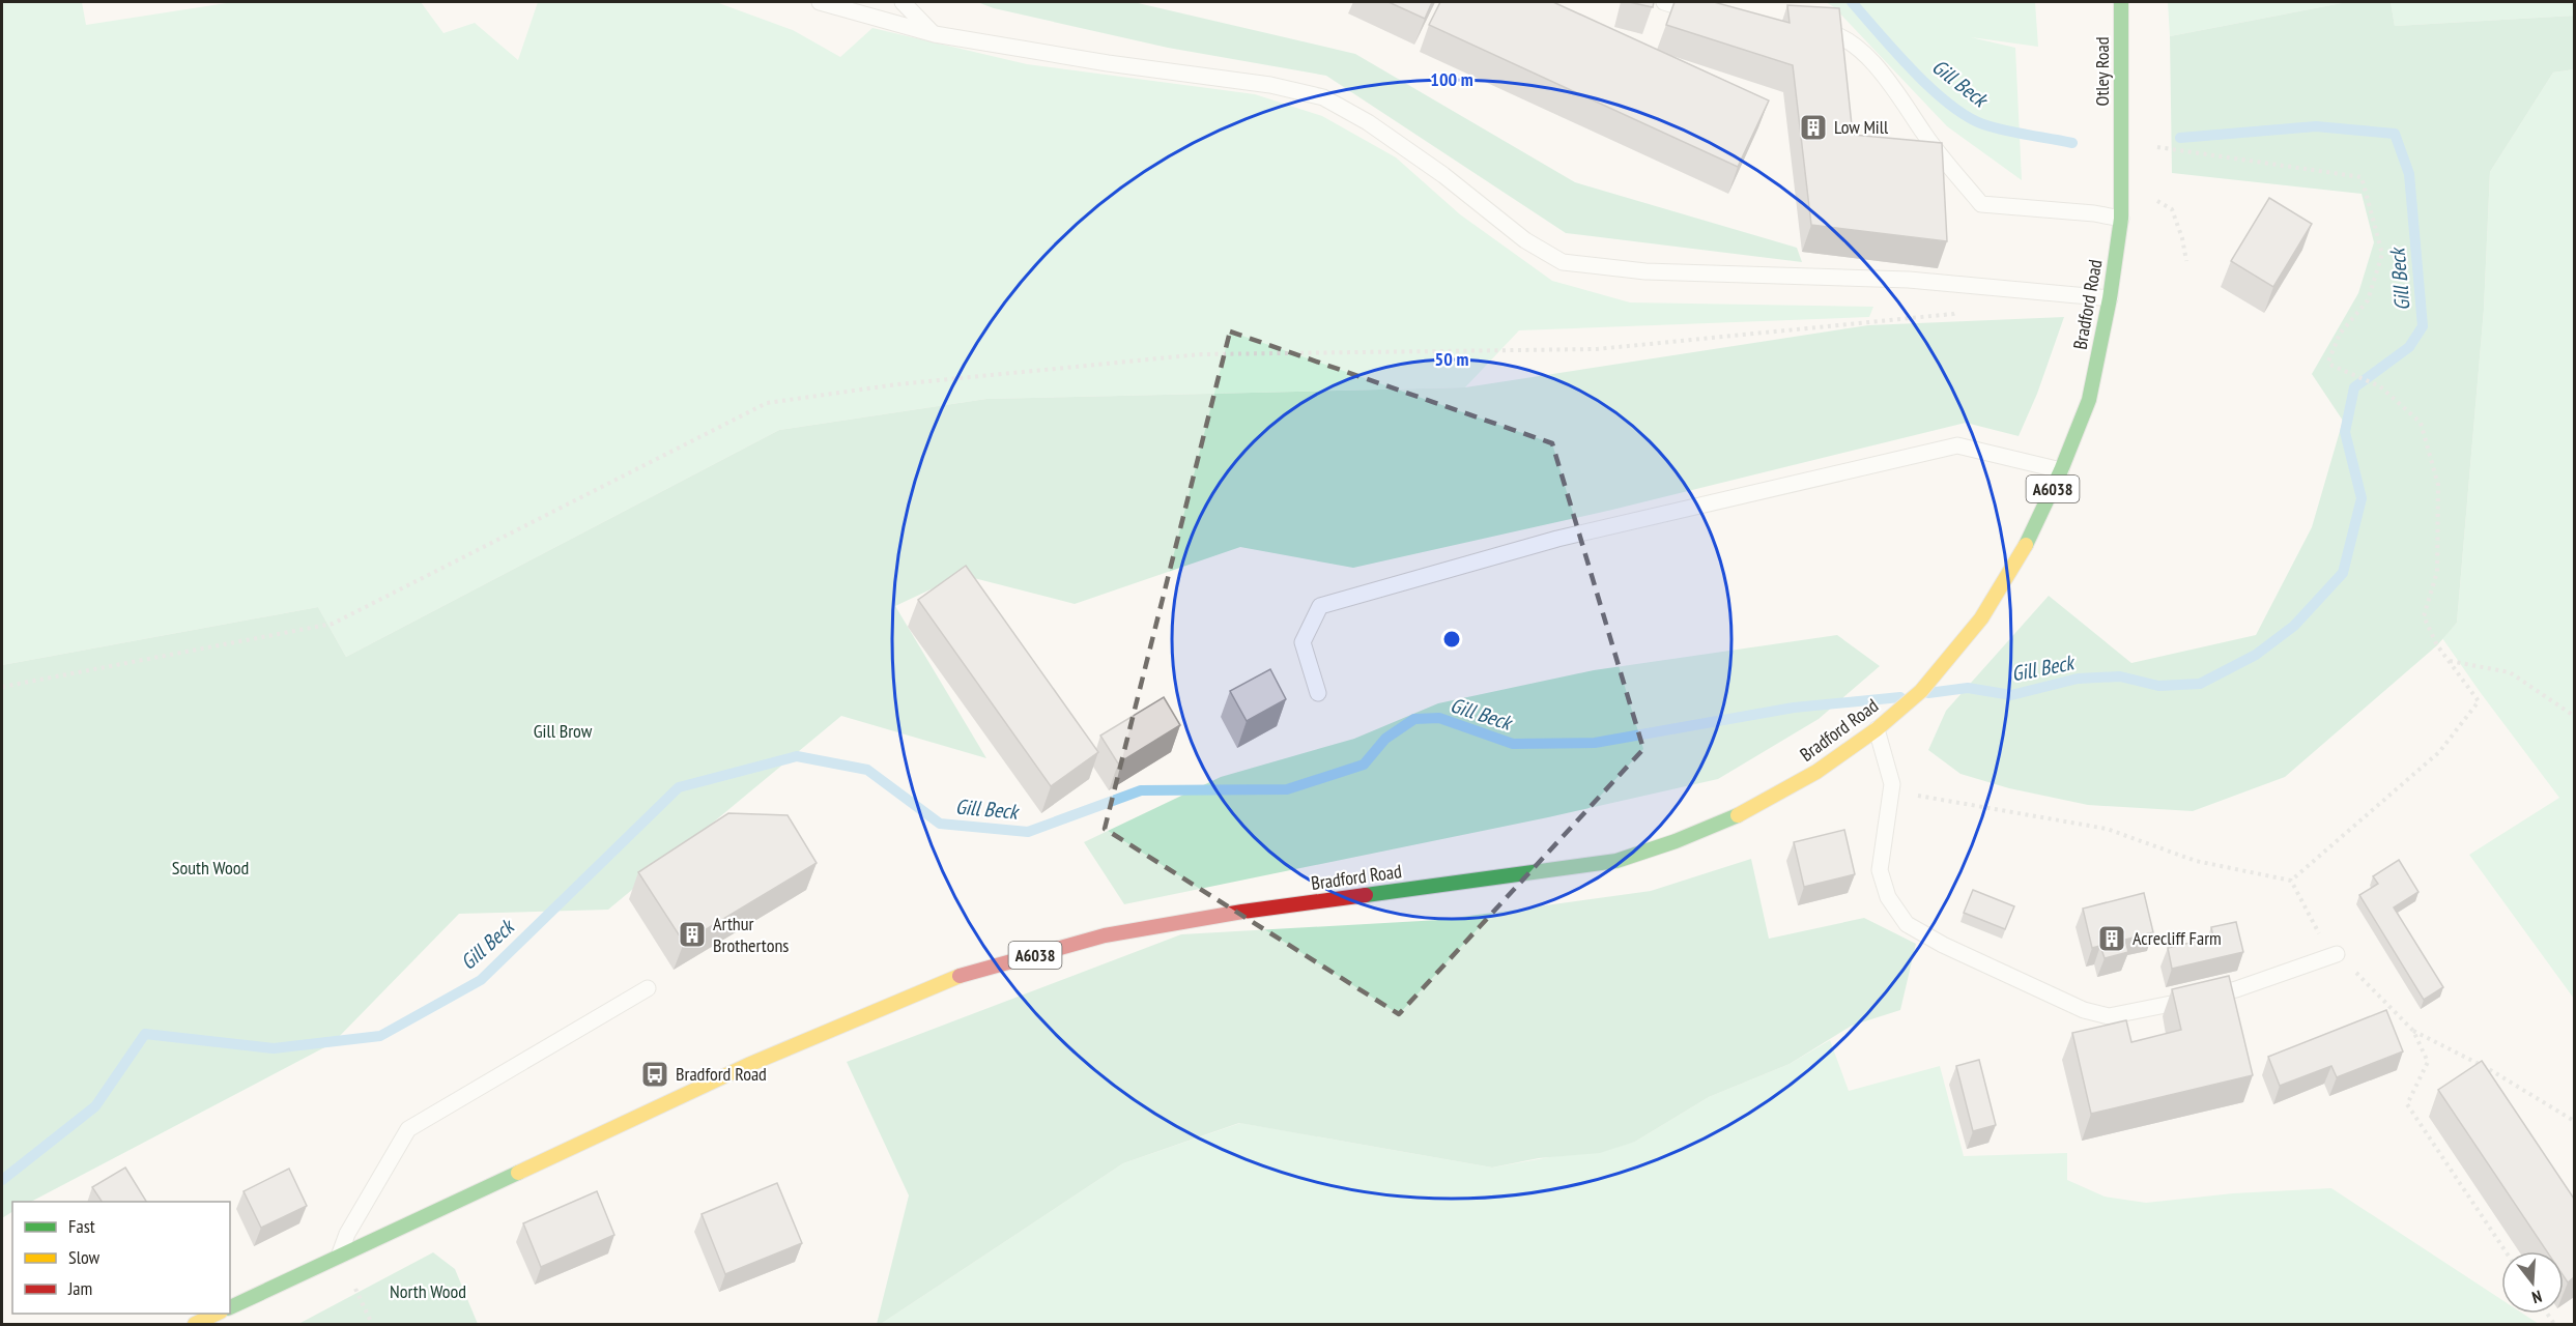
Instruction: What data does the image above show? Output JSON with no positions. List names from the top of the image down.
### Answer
{
  "streets": {
    "main road": ["Otley Road", "Bradford Road", "A6038"]
  },
  "crossings": [
    ["Otley Road", "Bradford Road"]
  ],
  "water": ["Gill Beck"],
  "parks": ["Gill Brow", "South Wood", "North Wood"],
  "places": {
    "building": ["Low Mill", "Arthur Brothertons", "Acrecliff Farm"],
    "bus stop": ["Bradford Road"]
  },
  "legend": ["Fast", "Slow", "Jam"],
  "north": "bottom",
  "rings": ["100 m", "50 m"]
}
